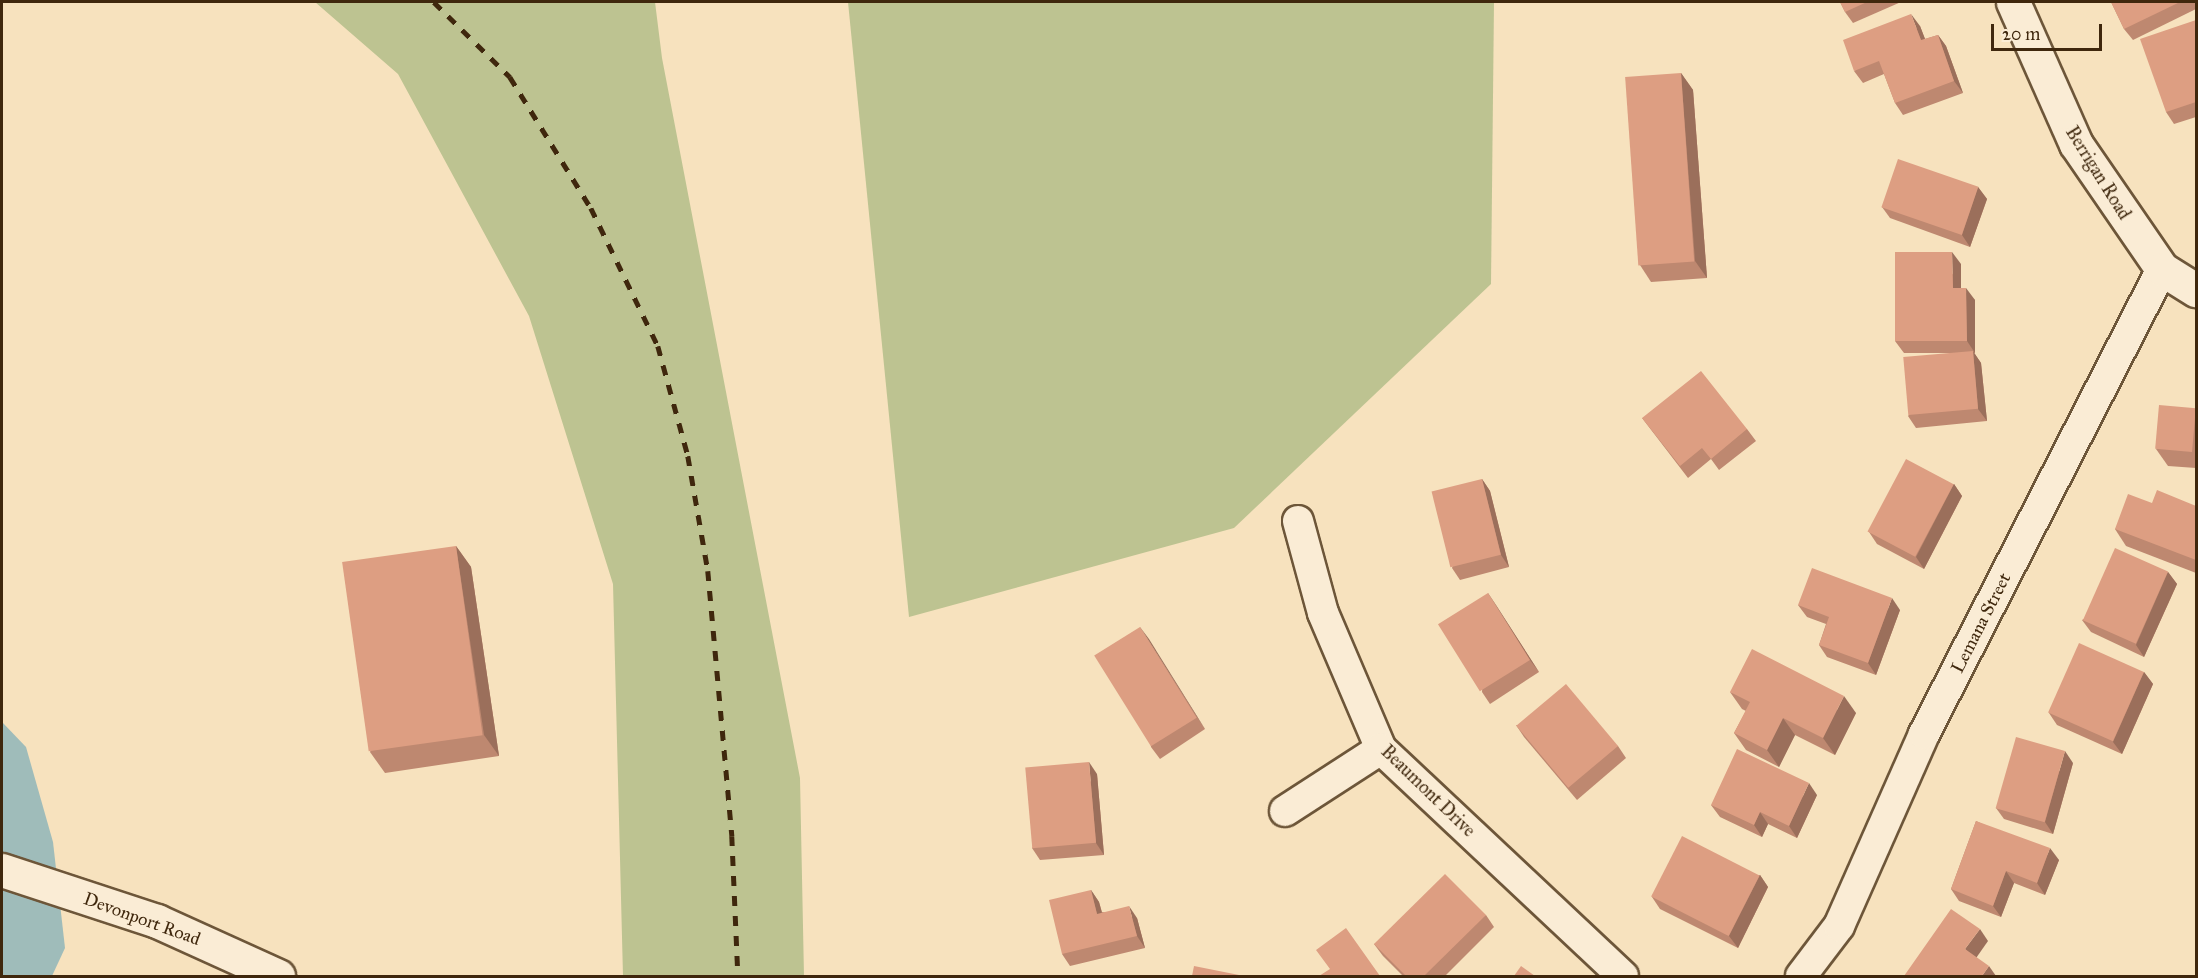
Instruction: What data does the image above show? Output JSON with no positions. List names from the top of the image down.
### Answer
{
  "streets": {
    "street": [
      "Berrigan Road",
      "Lemana Street",
      "Beaumont Drive",
      "Devonport Road"
    ]
  },
  "crossings": [
    ["Berrigan Road", "Lemana Street"]
  ],
  "scale_bar": "20 m"
}
